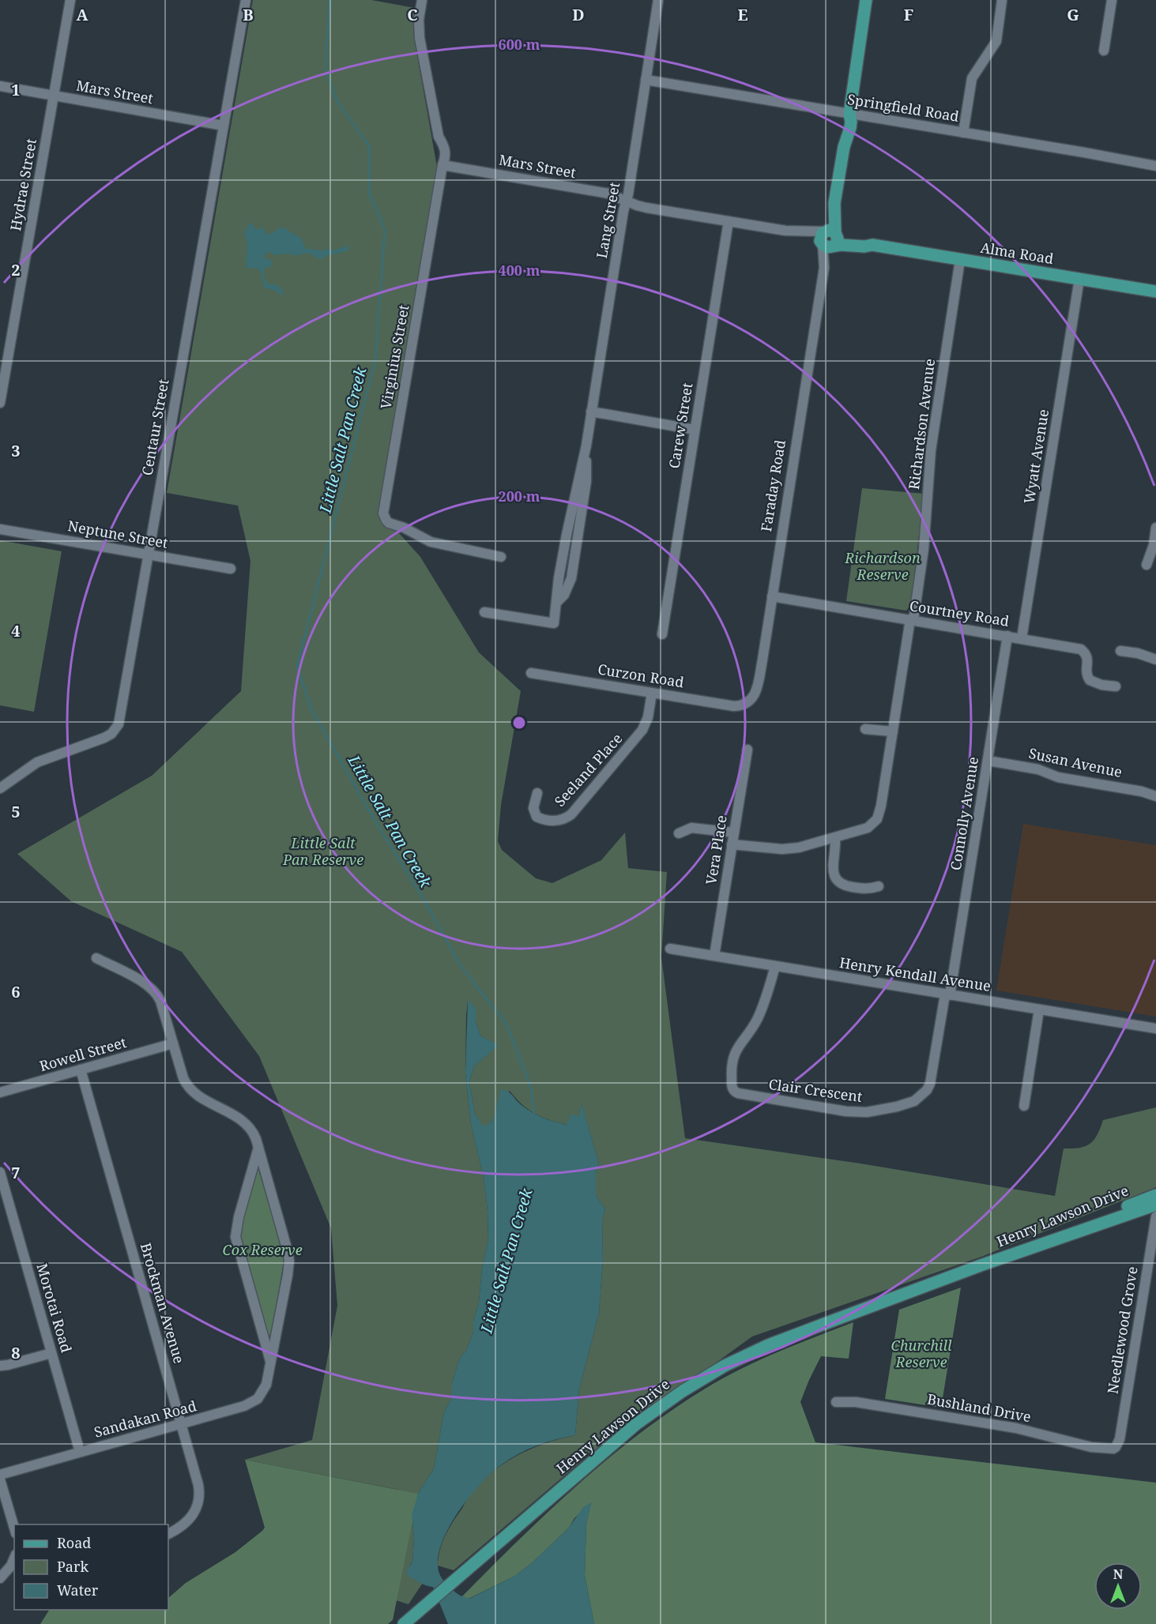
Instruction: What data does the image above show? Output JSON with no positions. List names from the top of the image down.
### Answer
{
  "streets": {
    "main road": ["Alma Road", "Faraday Road", "Henry Lawson Drive"],
    "street": [
      "Mars Street",
      "Springfield Road",
      "Hydrae Street",
      "Lang Street",
      "Virginius Street",
      "Richardson Avenue",
      "Carew Street",
      "Centaur Street",
      "Wyatt Avenue",
      "Neptune Street",
      "Courtney Road",
      "Curzon Road",
      "Susan Avenue",
      "Seeland Place",
      "Connolly Avenue",
      "Vera Place",
      "Henry Kendall Avenue",
      "Rowell Street",
      "Clair Crescent",
      "Brockman Avenue",
      "Morotai Road",
      "Needlewood Grove",
      "Bushland Drive",
      "Sandakan Road"
    ]
  },
  "crossings": [
    ["Mars Street", "Hydrae Street"],
    ["Mars Street", "Lang Street"],
    ["Mars Street", "Alma Road"],
    ["Mars Street", "Virginius Street"],
    ["Mars Street", "Centaur Street"],
    ["Springfield Road", "Lang Street"],
    ["Springfield Road", "Faraday Road"],
    ["Lang Street", "Alma Road"],
    ["Alma Road", "Richardson Avenue"],
    ["Alma Road", "Carew Street"],
    ["Alma Road", "Wyatt Avenue"],
    ["Alma Road", "Faraday Road"],
    ["Richardson Avenue", "Courtney Road"],
    ["Richardson Avenue", "Vera Place"],
    ["Centaur Street", "Neptune Street"],
    ["Wyatt Avenue", "Courtney Road"],
    ["Faraday Road", "Courtney Road"],
    ["Faraday Road", "Curzon Road"],
    ["Courtney Road", "Connolly Avenue"],
    ["Curzon Road", "Seeland Place"],
    ["Susan Avenue", "Connolly Avenue"],
    ["Connolly Avenue", "Henry Kendall Avenue"],
    ["Connolly Avenue", "Clair Crescent"],
    ["Vera Place", "Henry Kendall Avenue"],
    ["Henry Kendall Avenue", "Clair Crescent"],
    ["Rowell Street", "Brockman Avenue"],
    ["Rowell Street", "Sandakan Road"],
    ["Brockman Avenue", "Sandakan Road"],
    ["Morotai Road", "Sandakan Road"],
    ["Needlewood Grove", "Bushland Drive"]
  ],
  "water": ["Little Salt Pan Creek"],
  "parks": [
    "Richardson Reserve",
    "Little Salt Pan Reserve",
    "Cox Reserve",
    "Churchill Reserve"
  ],
  "legend": ["Road", "Park", "Water"],
  "north": "top",
  "grid": {
    "columns": [
      "A",
      "B",
      "C",
      "D",
      "E",
      "F",
      "G"
    ],
    "rows": [
      "1",
      "2",
      "3",
      "4",
      "5",
      "6",
      "7",
      "8"
    ]
  },
  "rings": ["600 m", "400 m", "200 m"]
}
